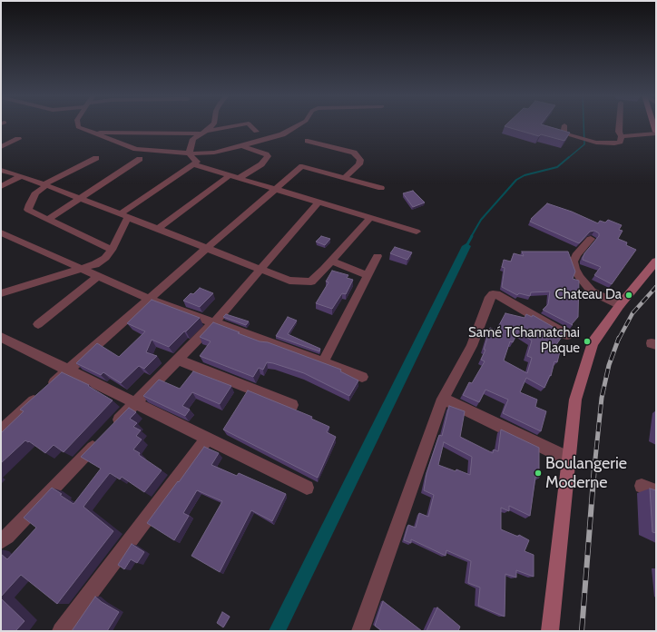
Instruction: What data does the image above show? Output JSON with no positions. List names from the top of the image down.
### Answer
{
  "places": ["Chateau Da", "Samé TChamatchai Plaque", "Boulangerie Moderne"]
}
